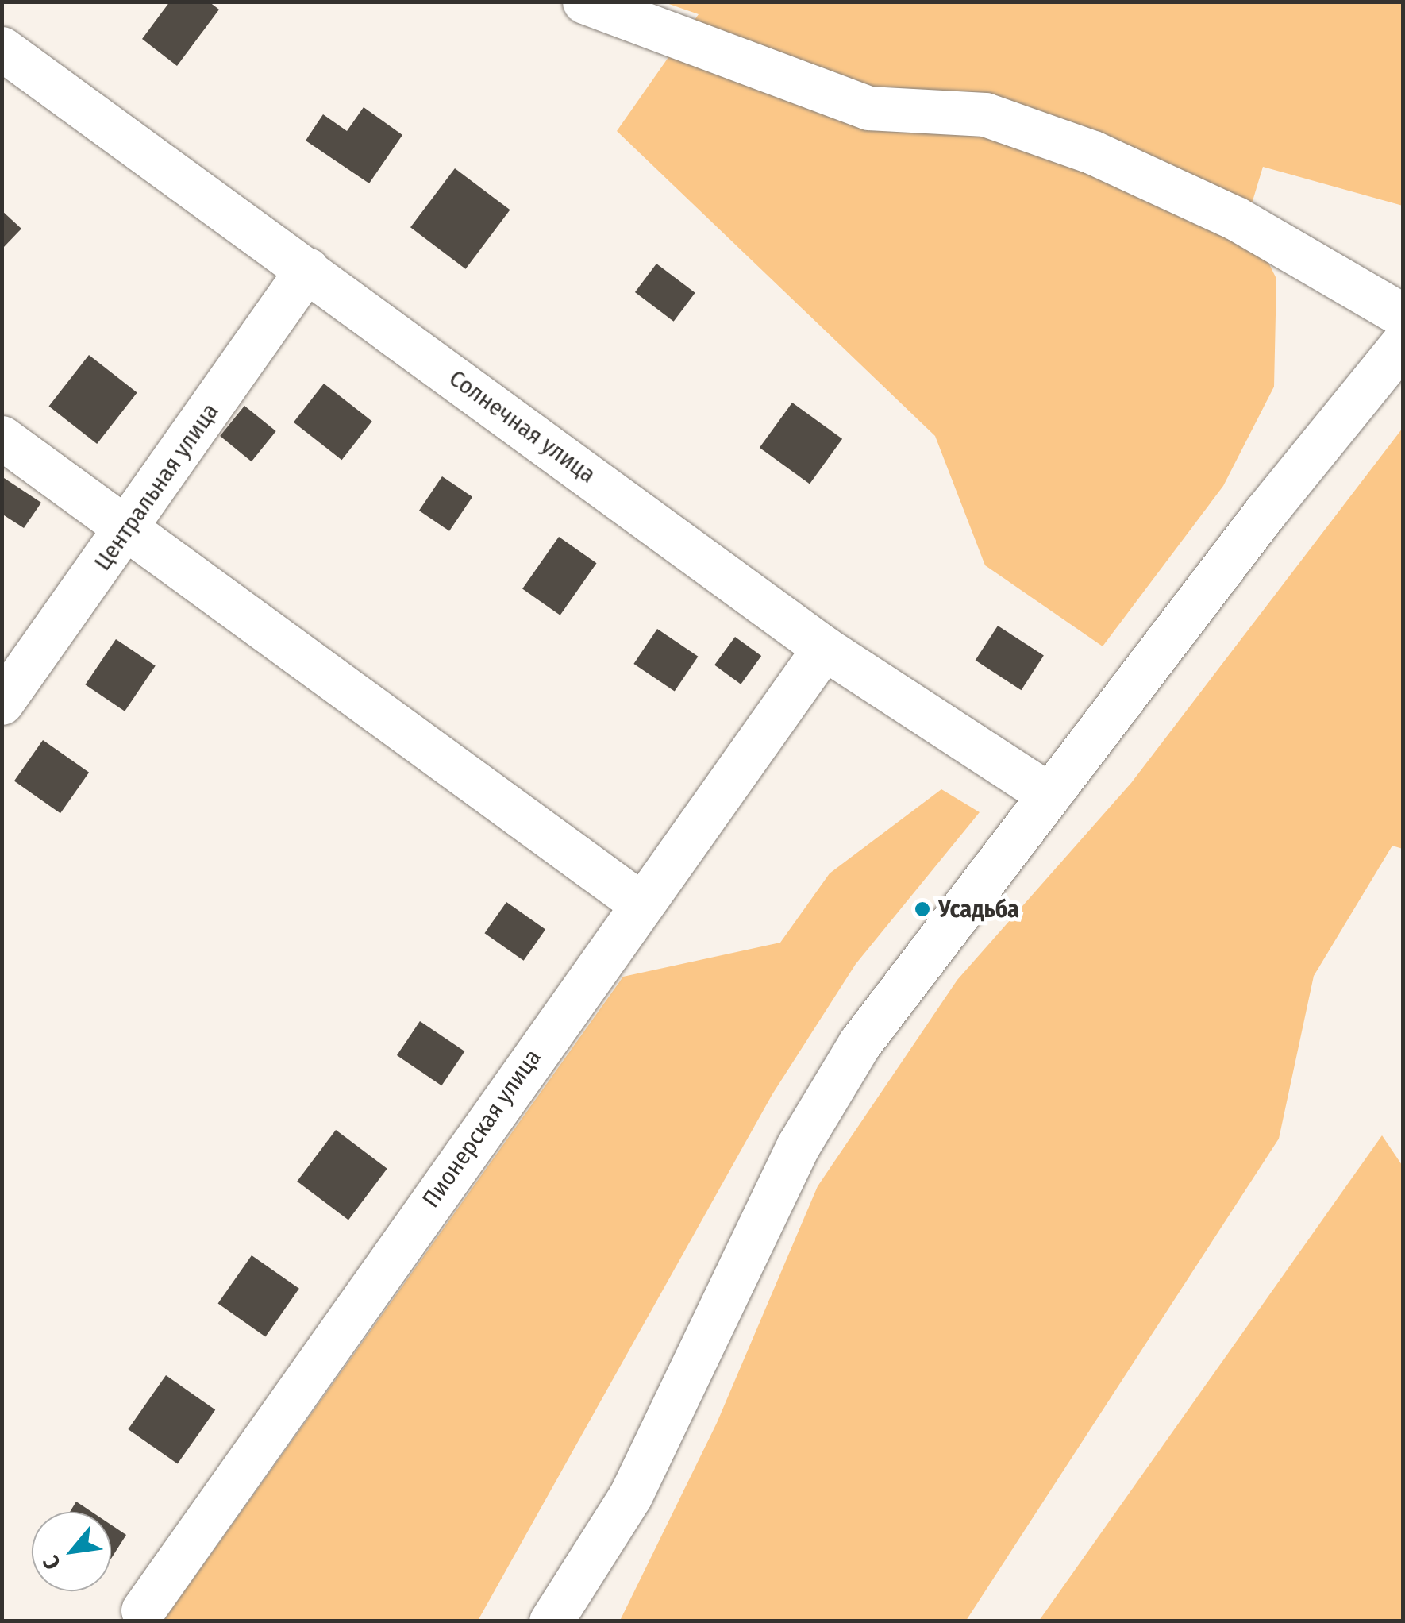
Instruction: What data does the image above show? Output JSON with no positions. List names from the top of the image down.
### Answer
{
  "streets": {
    "street": ["Солнечная улица", "Центральная улица", "Пионерская улица"]
  },
  "crossings": [
    ["Солнечная улица", "Центральная улица"],
    ["Солнечная улица", "Пионерская улица"]
  ],
  "places": ["Усадьба"],
  "north": "bottom left"
}
